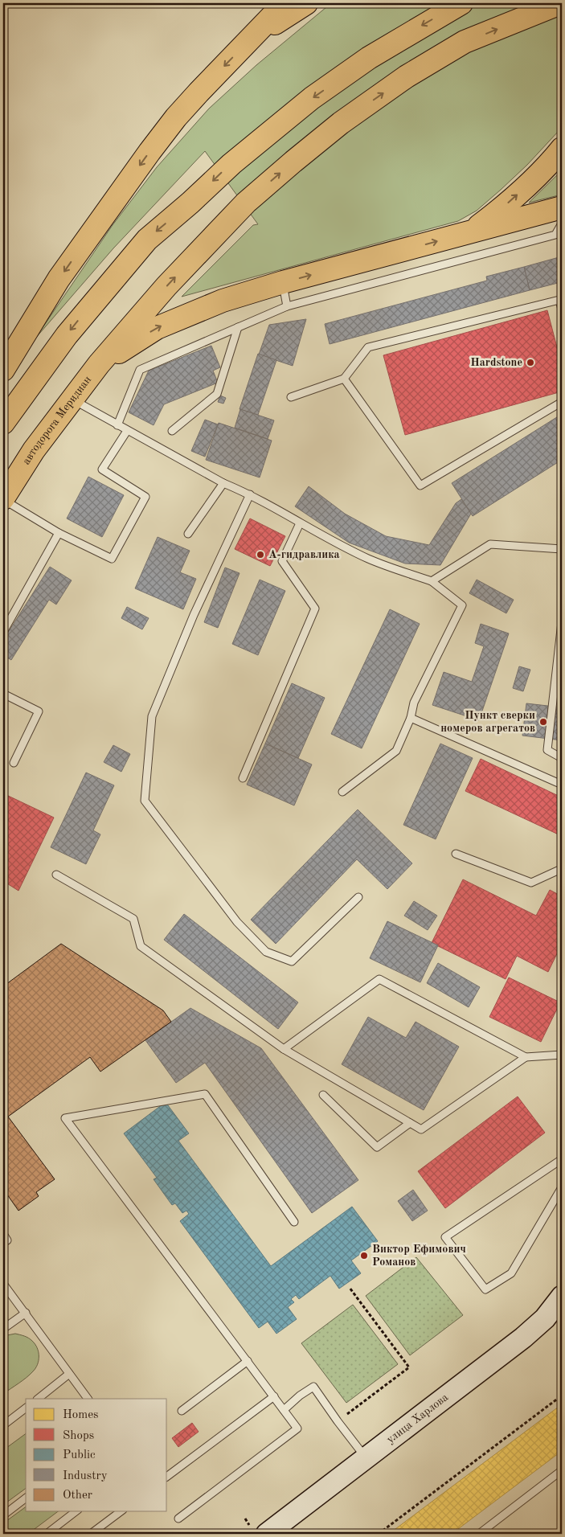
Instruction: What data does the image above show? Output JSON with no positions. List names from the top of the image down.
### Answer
{
  "streets": {
    "main road": ["автодорога Меридиан"],
    "street": ["улица Харлова"]
  },
  "places": [
    "Hardstone",
    "А-гидравлика",
    "Пункт сверки номеров агрегатов",
    "Виктор Ефимович Романов"
  ],
  "legend": [
    "Homes",
    "Shops",
    "Public",
    "Industry",
    "Other"
  ]
}
